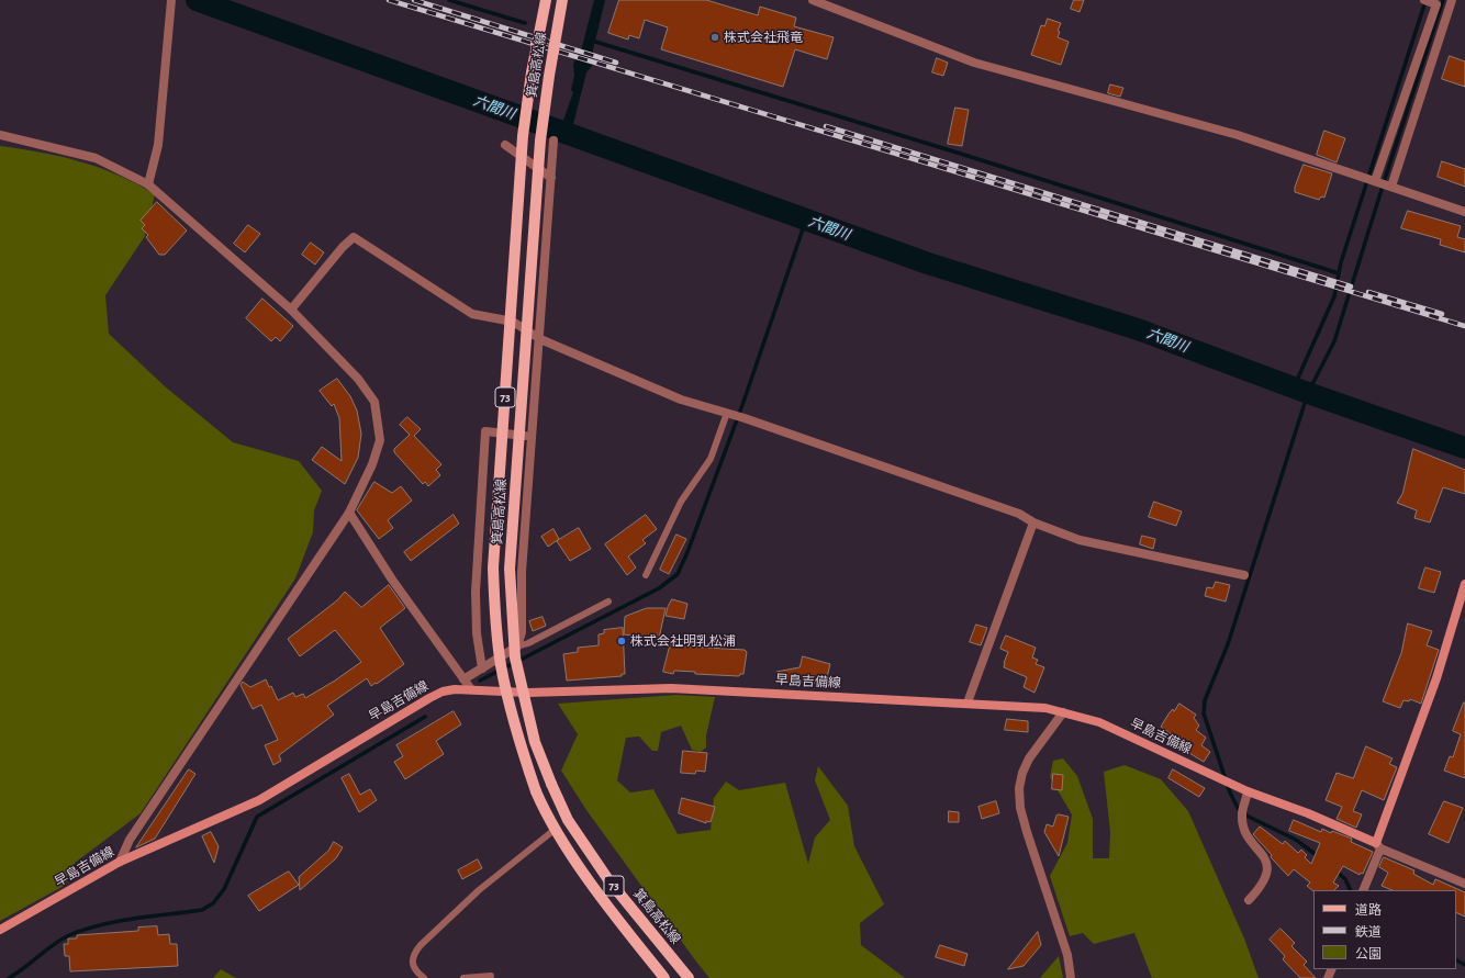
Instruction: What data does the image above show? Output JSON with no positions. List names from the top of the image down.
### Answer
{
  "streets": {
    "main road": ["箕島高松線", "73", "早島吉備線"]
  },
  "water": ["六間川"],
  "places": ["株式会社飛竜", "株式会社明乳松浦"],
  "legend": ["道路", "鉄道", "公園"]
}
